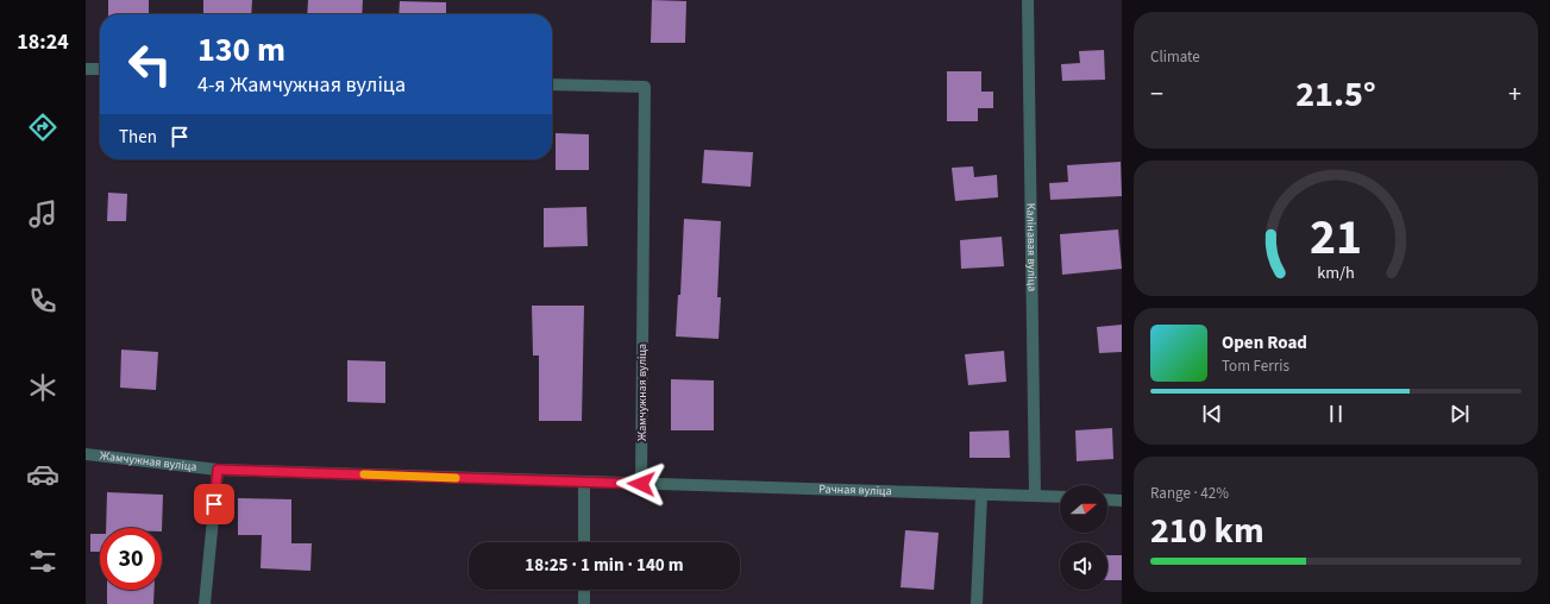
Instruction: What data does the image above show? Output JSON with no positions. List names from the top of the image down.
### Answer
{
  "streets": {
    "street": ["Калінавая вуліца", "Жамчужная вуліца", "Рачная вуліца"]
  },
  "crossings": [
    ["Калінавая вуліца", "Рачная вуліца"],
    ["Жамчужная вуліца", "Рачная вуліца"]
  ],
  "north": "right",
  "page": {
    "tabs": "18:24",
    "tile": [
      "Climate",
      ["Range · 42%", "210 km"]
    ],
    "turn": ["130 m", "4-я Жамчужная вуліца"],
    "heat": ["−", "21.5°", "+"],
    "then": "Then",
    "song": ["Open Road", "Tom Ferris"],
    "limit": "30",
    "trip": "18:25 · 1 min · 140 m",
    "gauge": ["21", "km/h"]
  }
}
